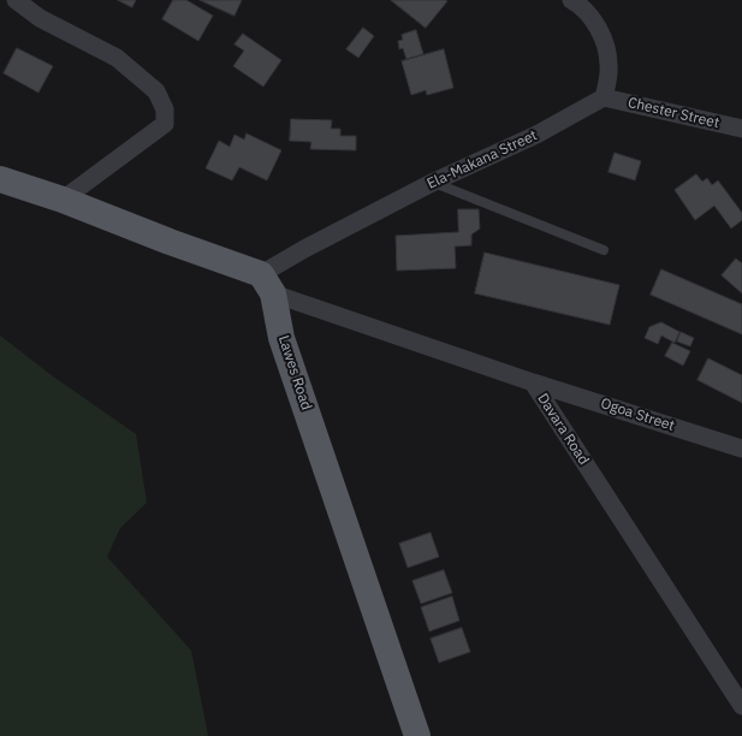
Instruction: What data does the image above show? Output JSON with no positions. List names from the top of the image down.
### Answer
{
  "streets": {
    "main road": ["Lawes Road"],
    "street": [
      "Chester Street",
      "Ela-Makana Street",
      "Ogoa Street",
      "Davara Road"
    ]
  },
  "crossings": [
    ["Chester Street", "Ela-Makana Street"],
    ["Ela-Makana Street", "Lawes Road"],
    ["Ela-Makana Street", "Davara Road"],
    ["Lawes Road", "Davara Road"],
    ["Ogoa Street", "Davara Road"]
  ]
}
